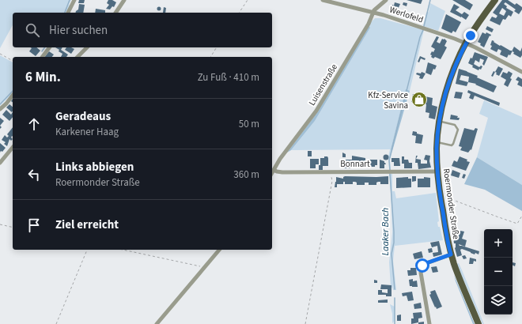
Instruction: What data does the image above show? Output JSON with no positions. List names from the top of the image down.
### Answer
{
  "streets": {
    "main road": ["Roermonder Straße"],
    "street": ["Werlofeld", "Luisenstraße", "Bonnart"]
  },
  "crossings": [
    ["Werlofeld", "Luisenstraße"],
    ["Werlofeld", "Roermonder Straße"],
    ["Luisenstraße", "Bonnart"],
    ["Bonnart", "Roermonder Straße"]
  ],
  "water": ["Laaker Bach"],
  "places": {
    "shop": ["Kfz-Service Savina"]
  },
  "page": {
    "search": "Hier suchen",
    "heading": ["6 Min.", "Zu Fuß · 410 m"],
    "list": [
      ["Geradeaus", "Karkener Haag", "50 m"],
      ["Links abbiegen", "Roermonder Straße", "360 m"],
      "Ziel erreicht"
    ],
    "map_buttons": ["+", "−"]
  }
}
